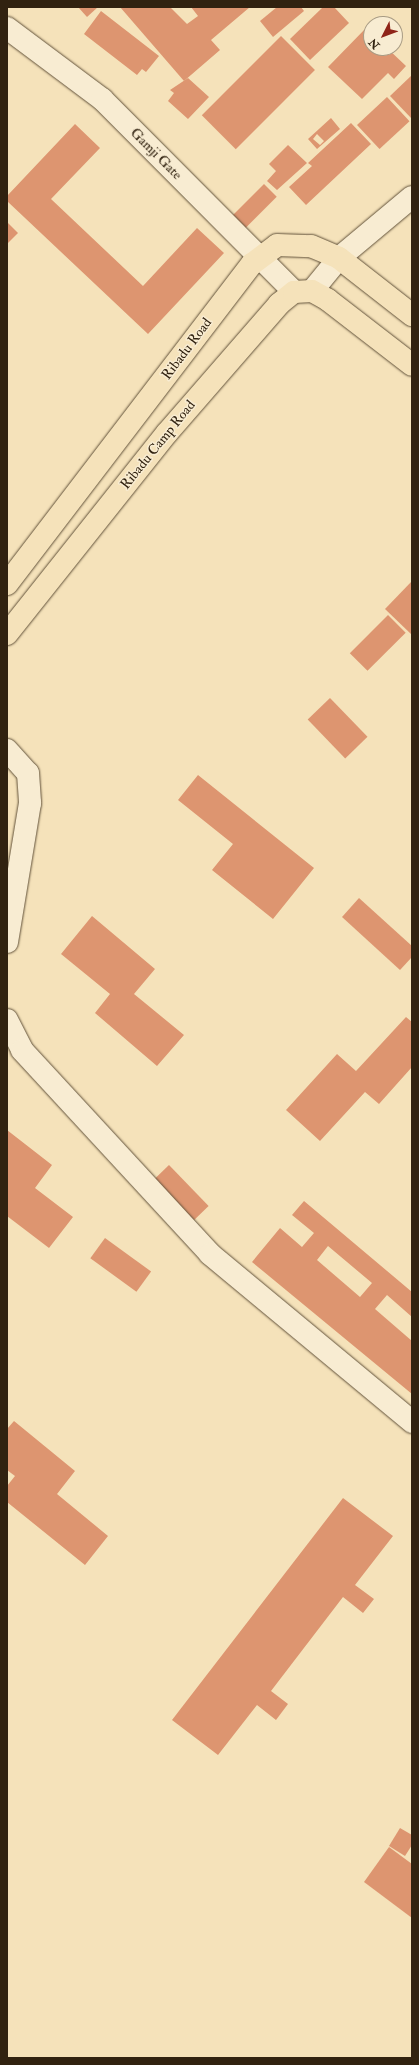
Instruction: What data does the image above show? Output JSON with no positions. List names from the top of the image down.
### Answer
{
  "streets": {
    "main road": ["Ribadu Road", "Ribadu Camp Road"],
    "street": ["Gamji Gate"]
  },
  "crossings": [
    ["Gamji Gate", "Ribadu Road"],
    ["Gamji Gate", "Ribadu Camp Road"]
  ],
  "north": "bottom left"
}
